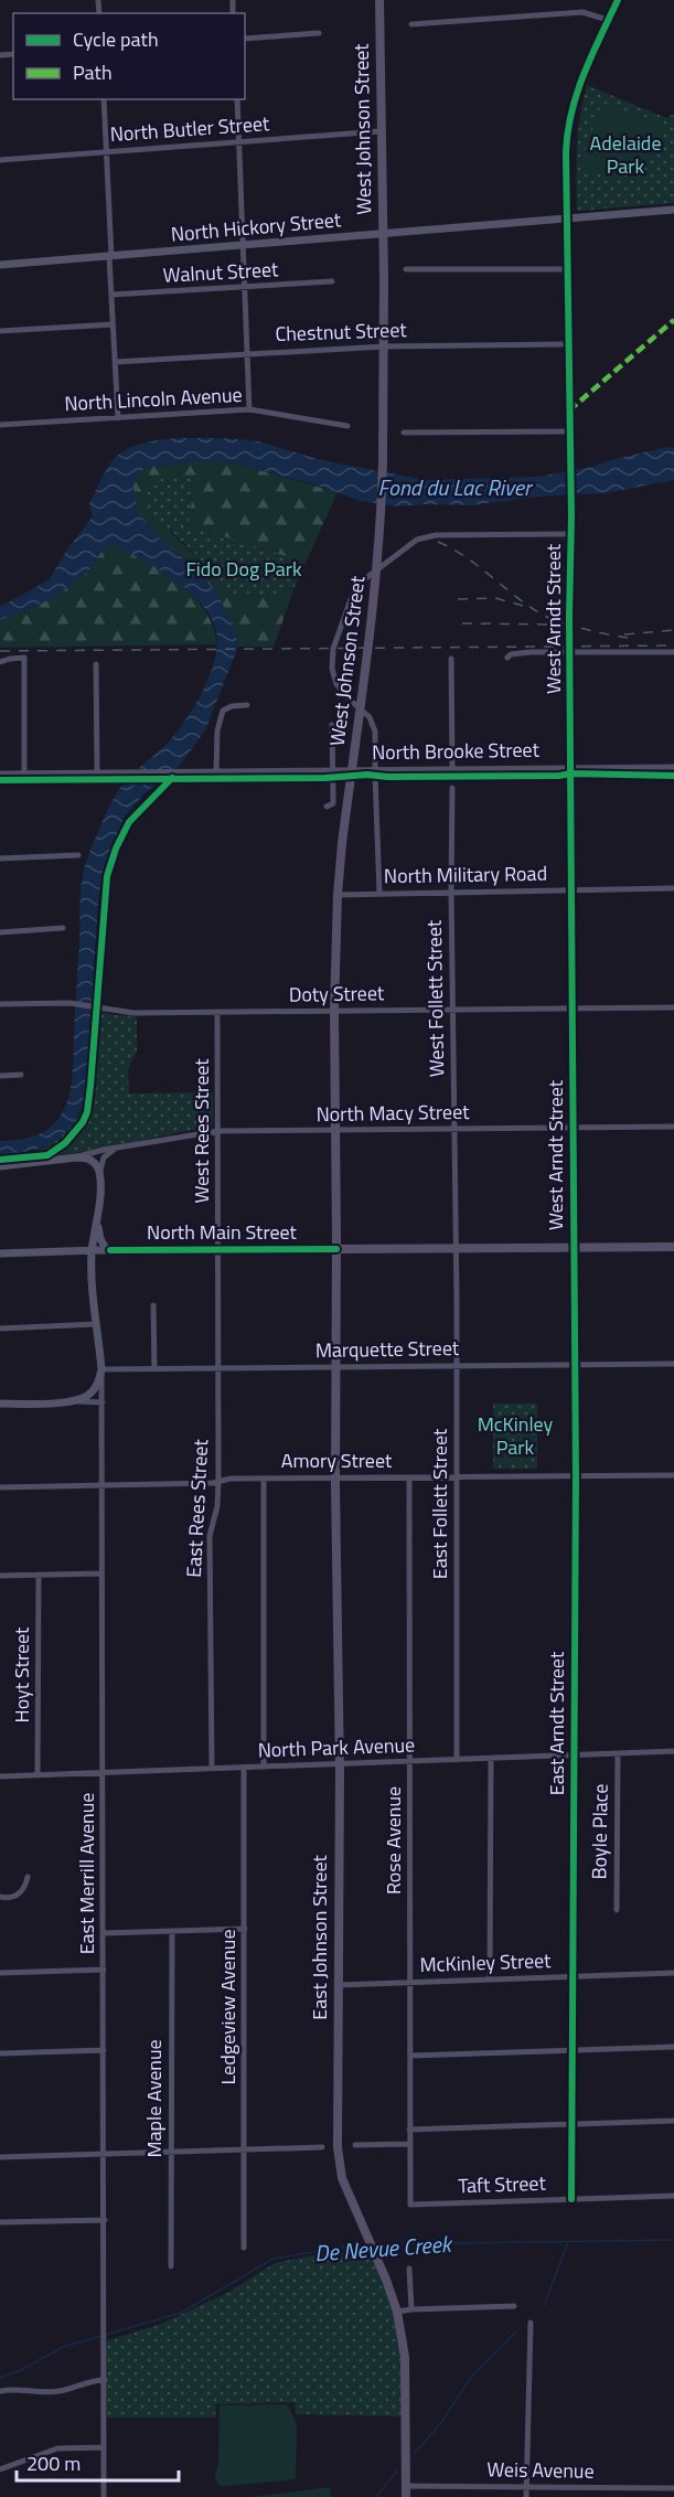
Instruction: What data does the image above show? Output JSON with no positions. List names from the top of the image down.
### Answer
{
  "streets": {
    "main road": ["West Johnson Street", "North Main Street", "East Johnson Street"],
    "street": [
      "North Butler Street",
      "North Hickory Street",
      "Walnut Street",
      "Chestnut Street",
      "North Lincoln Avenue",
      "West Arndt Street",
      "North Brooke Street",
      "North Military Road",
      "Doty Street",
      "West Follett Street",
      "North Macy Street",
      "West Rees Street",
      "Marquette Street",
      "Amory Street",
      "East Follett Street",
      "East Rees Street",
      "Hoyt Street",
      "East Arndt Street",
      "North Park Avenue",
      "Boyle Place",
      "Rose Avenue",
      "East Merrill Avenue",
      "McKinley Street",
      "Ledgeview Avenue",
      "Maple Avenue",
      "Taft Street",
      "Weis Avenue"
    ]
  },
  "crossings": [
    ["North Butler Street", "West Johnson Street"],
    ["West Johnson Street", "North Hickory Street"],
    ["West Johnson Street", "Chestnut Street"],
    ["West Johnson Street", "North Military Road"],
    ["West Johnson Street", "Doty Street"],
    ["West Johnson Street", "North Macy Street"],
    ["West Johnson Street", "North Main Street"],
    ["West Johnson Street", "Marquette Street"],
    ["West Johnson Street", "East Johnson Street"],
    ["North Hickory Street", "West Arndt Street"],
    ["Chestnut Street", "West Arndt Street"],
    ["West Arndt Street", "North Brooke Street"],
    ["West Arndt Street", "North Military Road"],
    ["West Arndt Street", "Doty Street"],
    ["West Arndt Street", "North Macy Street"],
    ["West Arndt Street", "North Main Street"],
    ["West Arndt Street", "East Arndt Street"],
    ["North Military Road", "West Follett Street"],
    ["Doty Street", "West Follett Street"],
    ["Doty Street", "West Rees Street"],
    ["West Follett Street", "North Macy Street"],
    ["West Follett Street", "North Main Street"],
    ["West Follett Street", "East Follett Street"],
    ["North Macy Street", "West Rees Street"],
    ["West Rees Street", "North Main Street"],
    ["West Rees Street", "East Rees Street"],
    ["North Main Street", "East Follett Street"],
    ["North Main Street", "East Rees Street"],
    ["North Main Street", "East Arndt Street"],
    ["North Main Street", "East Merrill Avenue"],
    ["Marquette Street", "East Follett Street"],
    ["Marquette Street", "East Rees Street"],
    ["Marquette Street", "East Arndt Street"],
    ["Marquette Street", "East Merrill Avenue"],
    ["Marquette Street", "East Johnson Street"],
    ["Amory Street", "East Follett Street"],
    ["Amory Street", "East Rees Street"],
    ["Amory Street", "East Arndt Street"],
    ["Amory Street", "Rose Avenue"],
    ["Amory Street", "East Merrill Avenue"],
    ["Amory Street", "East Johnson Street"],
    ["East Follett Street", "North Park Avenue"],
    ["East Rees Street", "North Park Avenue"],
    ["Hoyt Street", "North Park Avenue"],
    ["East Arndt Street", "North Park Avenue"],
    ["East Arndt Street", "McKinley Street"],
    ["East Arndt Street", "Taft Street"],
    ["North Park Avenue", "Boyle Place"],
    ["North Park Avenue", "Rose Avenue"],
    ["North Park Avenue", "East Merrill Avenue"],
    ["North Park Avenue", "East Johnson Street"],
    ["North Park Avenue", "Ledgeview Avenue"],
    ["Rose Avenue", "McKinley Street"],
    ["Rose Avenue", "Taft Street"],
    ["East Johnson Street", "McKinley Street"],
    ["East Johnson Street", "Weis Avenue"]
  ],
  "water": ["Fond du Lac River", "De Nevue Creek"],
  "parks": ["Adelaide Park", "Fido Dog Park", "McKinley Park"],
  "legend": ["Cycle path", "Path"],
  "scale_bar": "200 m"
}
